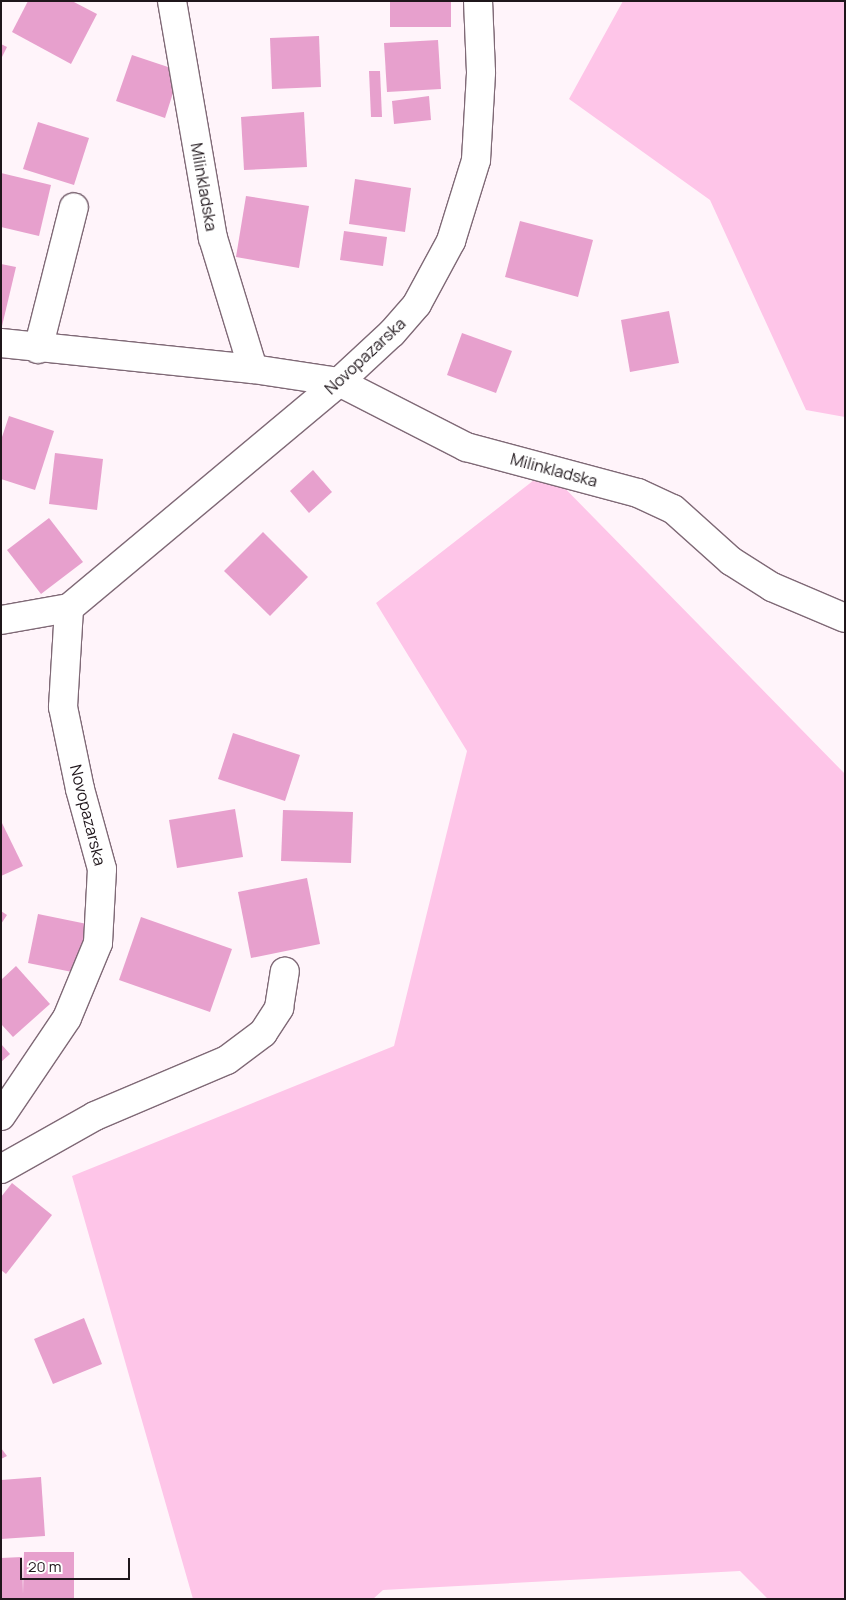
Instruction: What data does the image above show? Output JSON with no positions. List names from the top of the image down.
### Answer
{
  "streets": {
    "street": ["Milinkladska", "Novopazarska"]
  },
  "crossings": [
    ["Milinkladska", "Novopazarska"]
  ],
  "scale_bar": "20 m"
}
